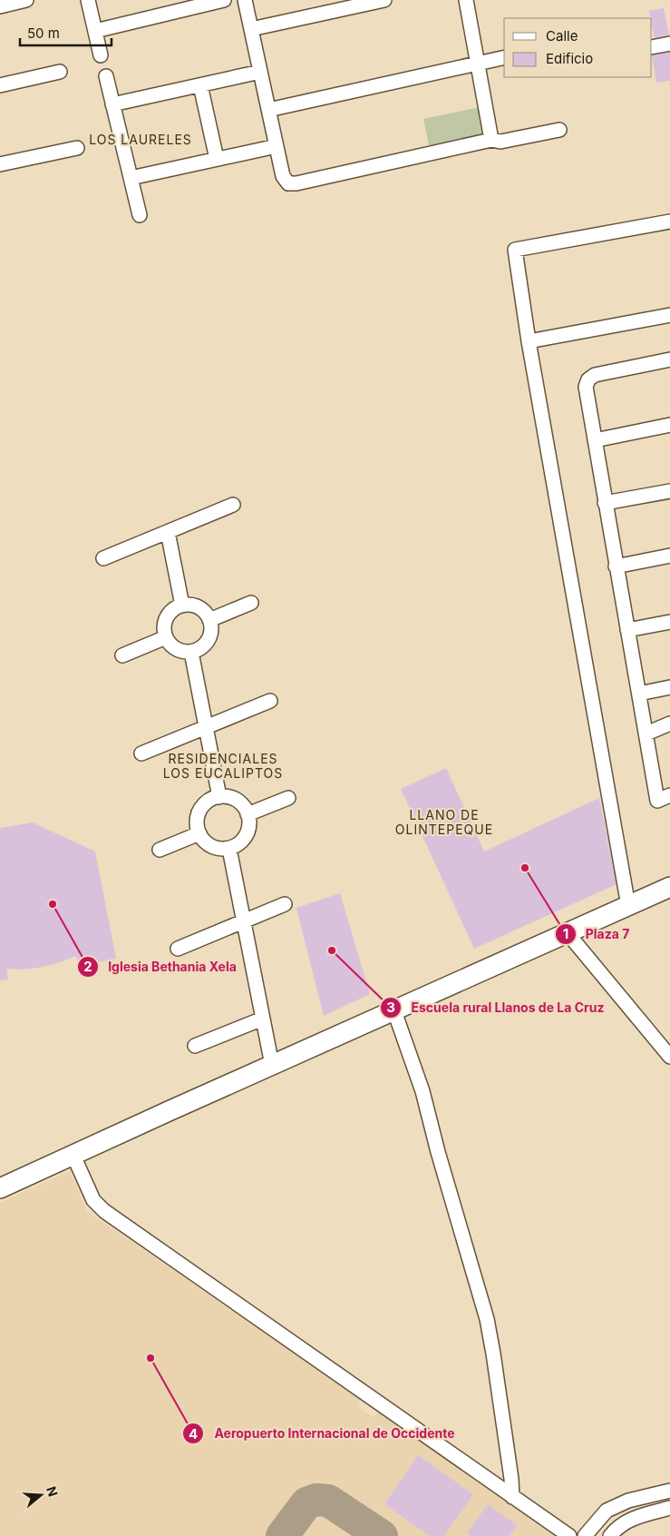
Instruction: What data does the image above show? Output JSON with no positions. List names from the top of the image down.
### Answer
{
  "districts": ["LOS LAURELES", "RESIDENCIALES LOS EUCALIPTOS", "LLANO DE OLINTEPEQUE"],
  "places": [
    "Plaza 7",
    "Iglesia Bethania Xela",
    "Escuela rural Llanos de La Cruz",
    "Aeropuerto Internacional de Occidente"
  ],
  "legend": ["Calle", "Edificio"],
  "scale_bar": "50 m",
  "north": "right"
}
